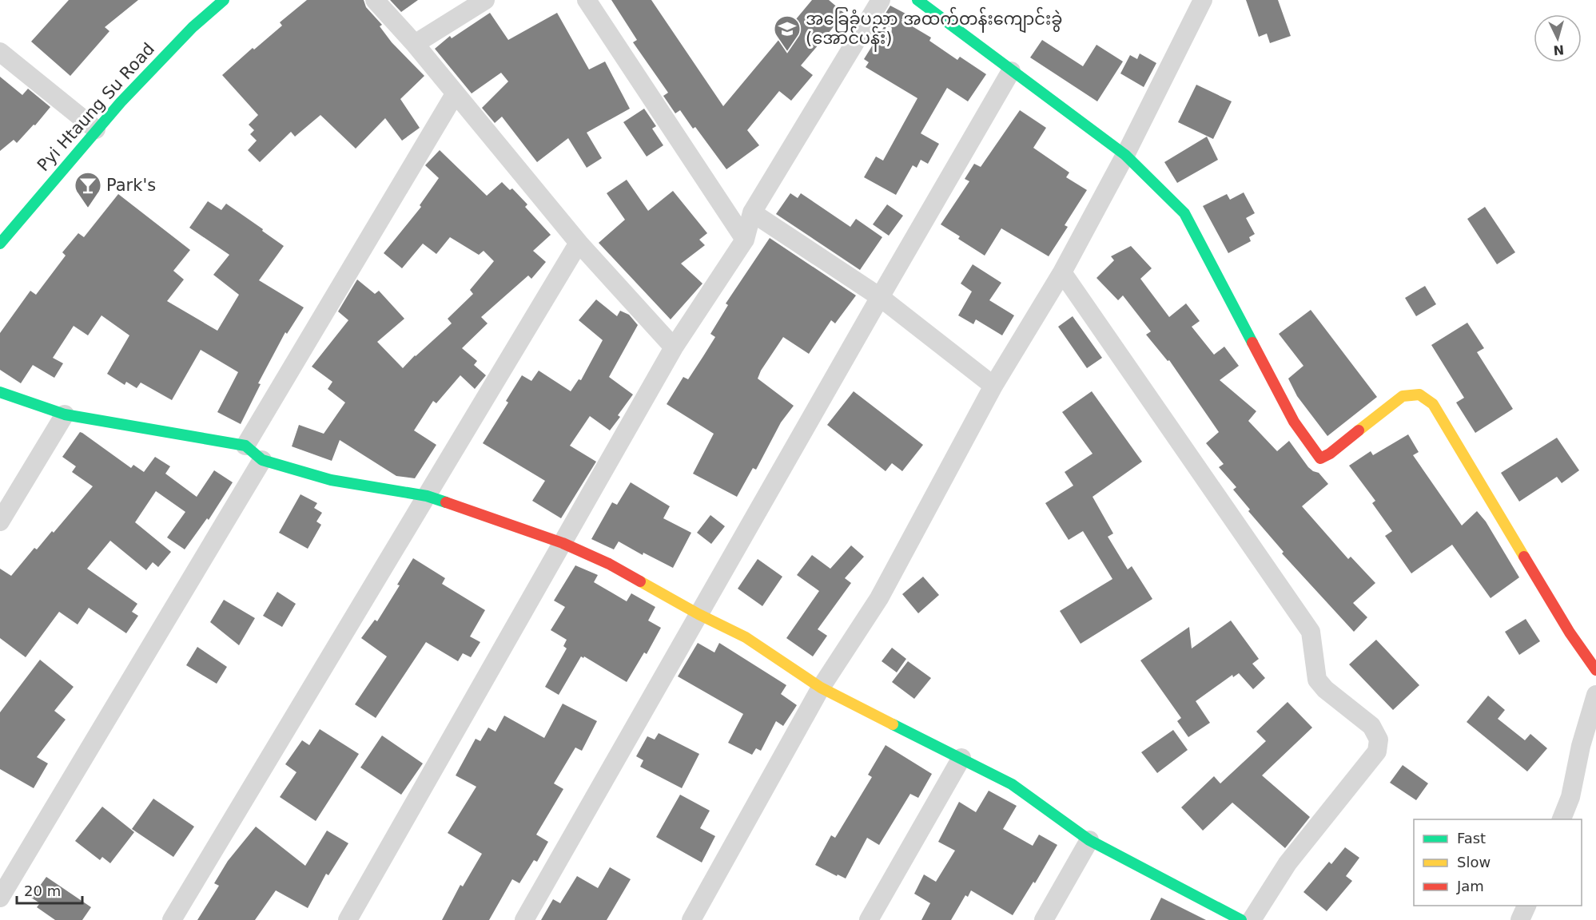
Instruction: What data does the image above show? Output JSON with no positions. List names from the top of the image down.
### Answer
{
  "streets": {
    "main road": ["Pyi Htaung Su Road"]
  },
  "places": {
    "school or university": ["အခြေခံပညာ အထက်တန်းကျောင်းခွဲ (အောင်ပန်း)"],
    "bar": ["Park's"]
  },
  "legend": ["Fast", "Slow", "Jam"],
  "scale_bar": "20 m",
  "north": "bottom"
}
